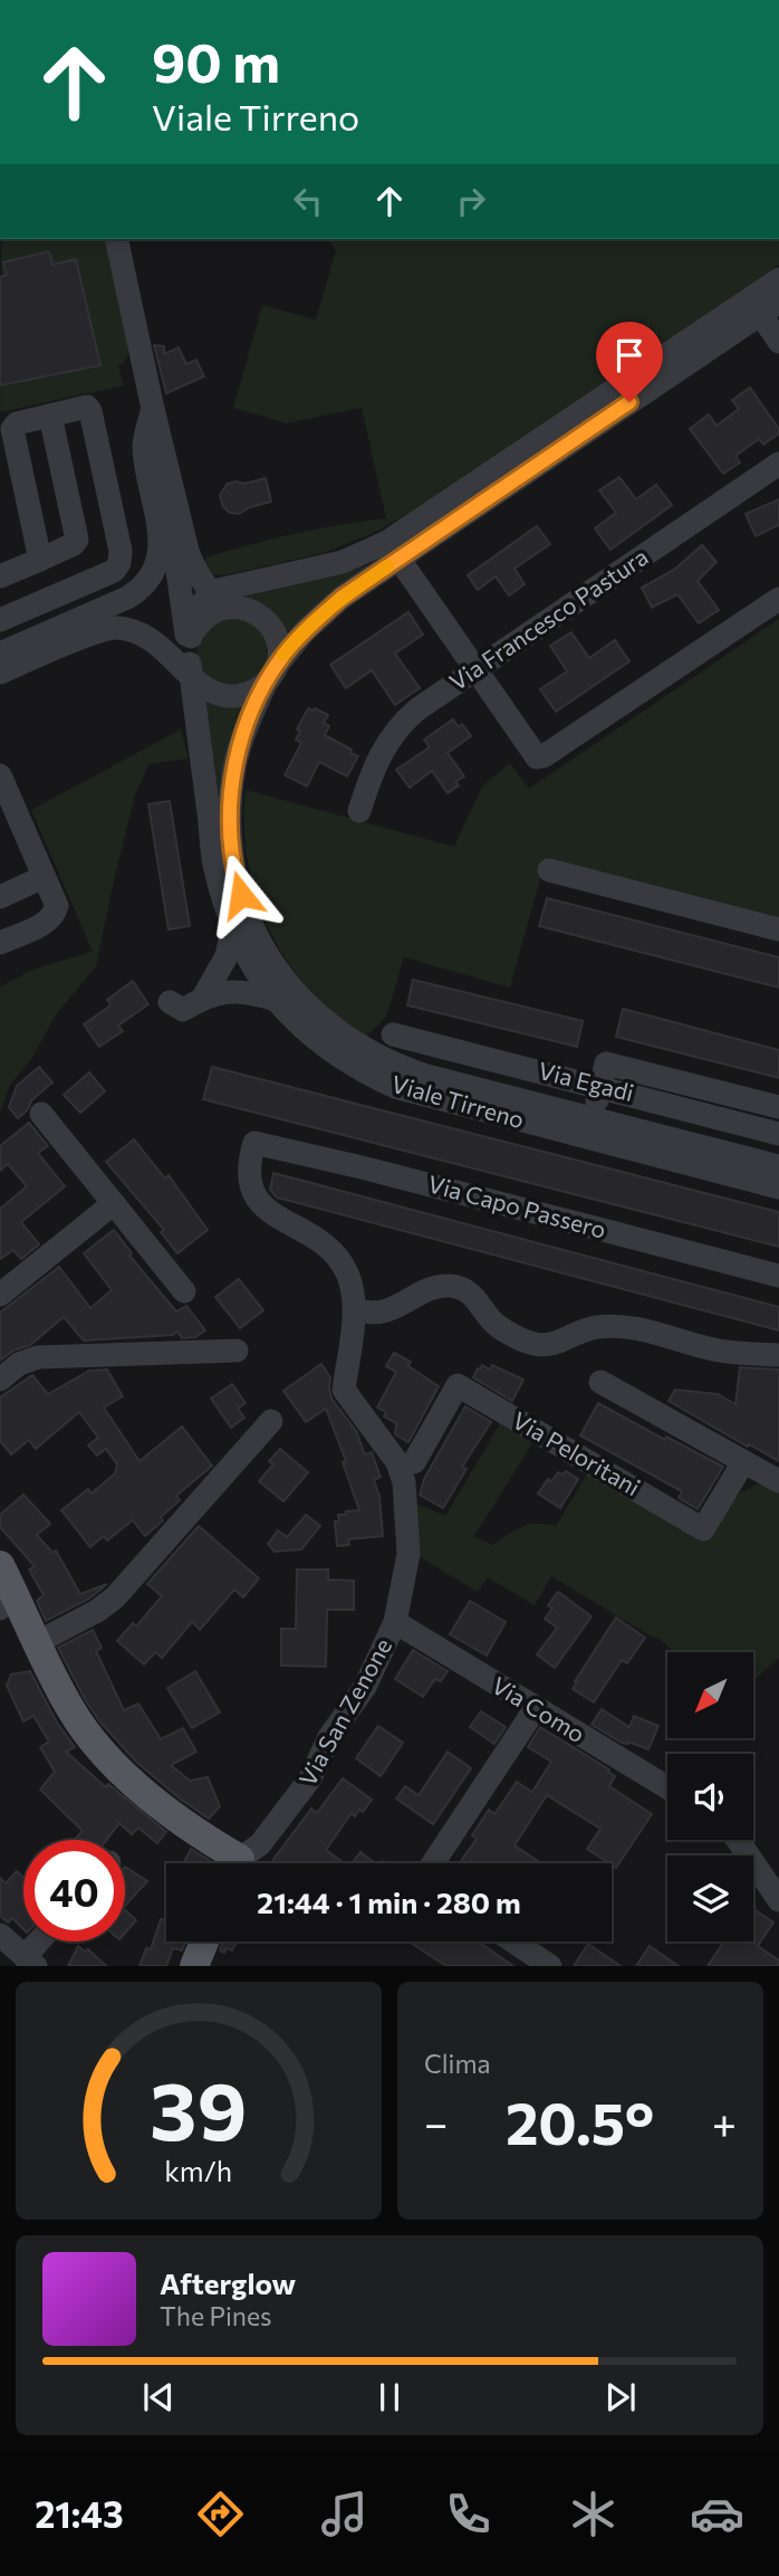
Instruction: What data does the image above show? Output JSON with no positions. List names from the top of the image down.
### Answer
{
  "streets": {
    "street": [
      "Via Francesco Pastura",
      "Via Egadi",
      "Viale Tirreno",
      "Via Capo Passero",
      "Via Peloritani",
      "Via Como",
      "Via San Zenone"
    ]
  },
  "crossings": [
    ["Via Capo Passero", "Via San Zenone"],
    ["Via Como", "Via San Zenone"]
  ],
  "north": "bottom left",
  "page": {
    "turn": ["90 m", "Viale Tirreno"],
    "limit": "40",
    "trip": "21:44 · 1 min · 280 m",
    "tile": "Clima",
    "heat": ["−", "20.5°", "+"],
    "song": ["Afterglow", "The Pines"],
    "tabs": "21:43",
    "gauge": ["39", "km/h"]
  }
}
